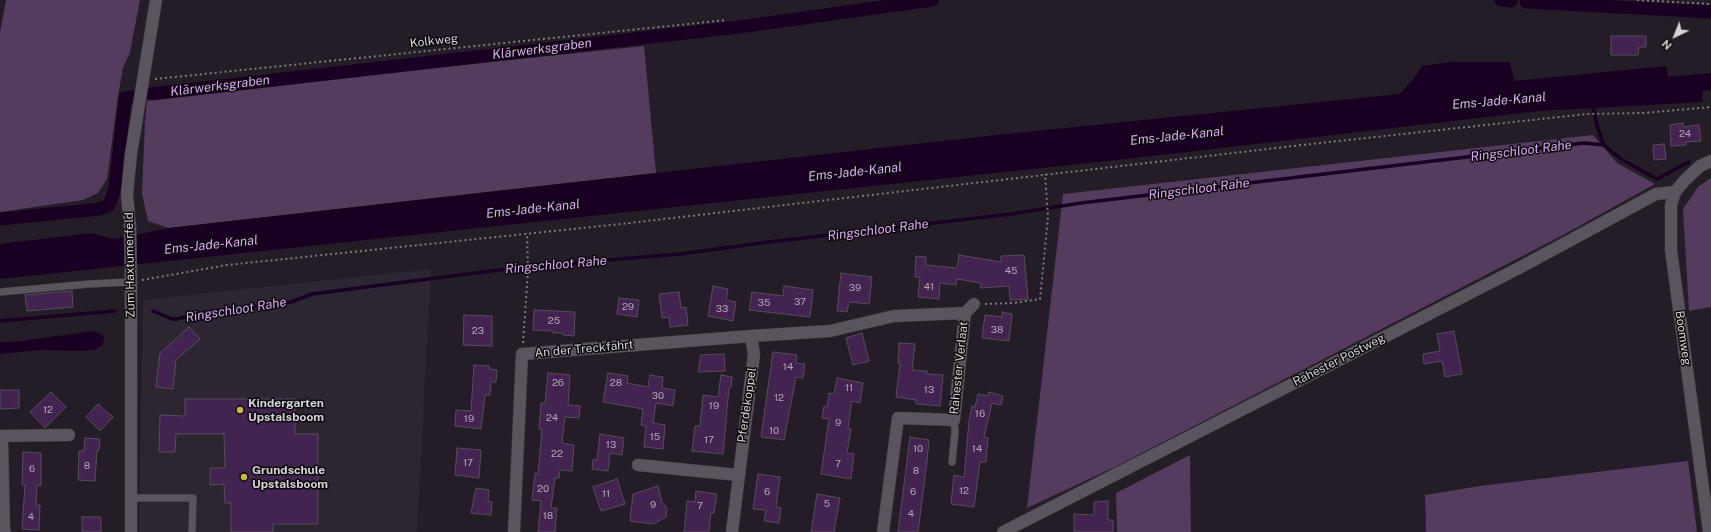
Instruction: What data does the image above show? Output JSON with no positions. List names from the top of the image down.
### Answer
{
  "streets": {
    "street": [
      "Zum Haxtumerfeld",
      "Boomweg",
      "An der Treckfahrt",
      "Rahester Postweg",
      "Rahester Verlaat",
      "Pferdekoppel"
    ],
    "path": ["Kolkweg"]
  },
  "crossings": [
    ["Kolkweg", "Zum Haxtumerfeld"],
    ["Boomweg", "Rahester Postweg"],
    ["An der Treckfahrt", "Rahester Verlaat"],
    ["An der Treckfahrt", "Pferdekoppel"],
    ["Rahester Verlaat", "Pferdekoppel"]
  ],
  "water": ["Klärwerksgraben", "Ems-Jade-Kanal", "Ringschloot Rahe"],
  "places": ["Kindergarten Upstalsboom", "Grundschule Upstalsboom"],
  "house_numbers": [
    "24",
    "45",
    "41",
    "39",
    "37",
    "35",
    "29",
    "33",
    "25",
    "38",
    "23",
    "14",
    "26",
    "28",
    "11",
    "13",
    "30",
    "12",
    "19",
    "12",
    "16",
    "24",
    "19",
    "9",
    "10",
    "15",
    "17",
    "13",
    "10",
    "14",
    "22",
    "17",
    "7",
    "8",
    "6",
    "8",
    "20",
    "12",
    "6",
    "6",
    "11",
    "5",
    "9",
    "7",
    "4",
    "18",
    "4"
  ],
  "north": "bottom left"
}
